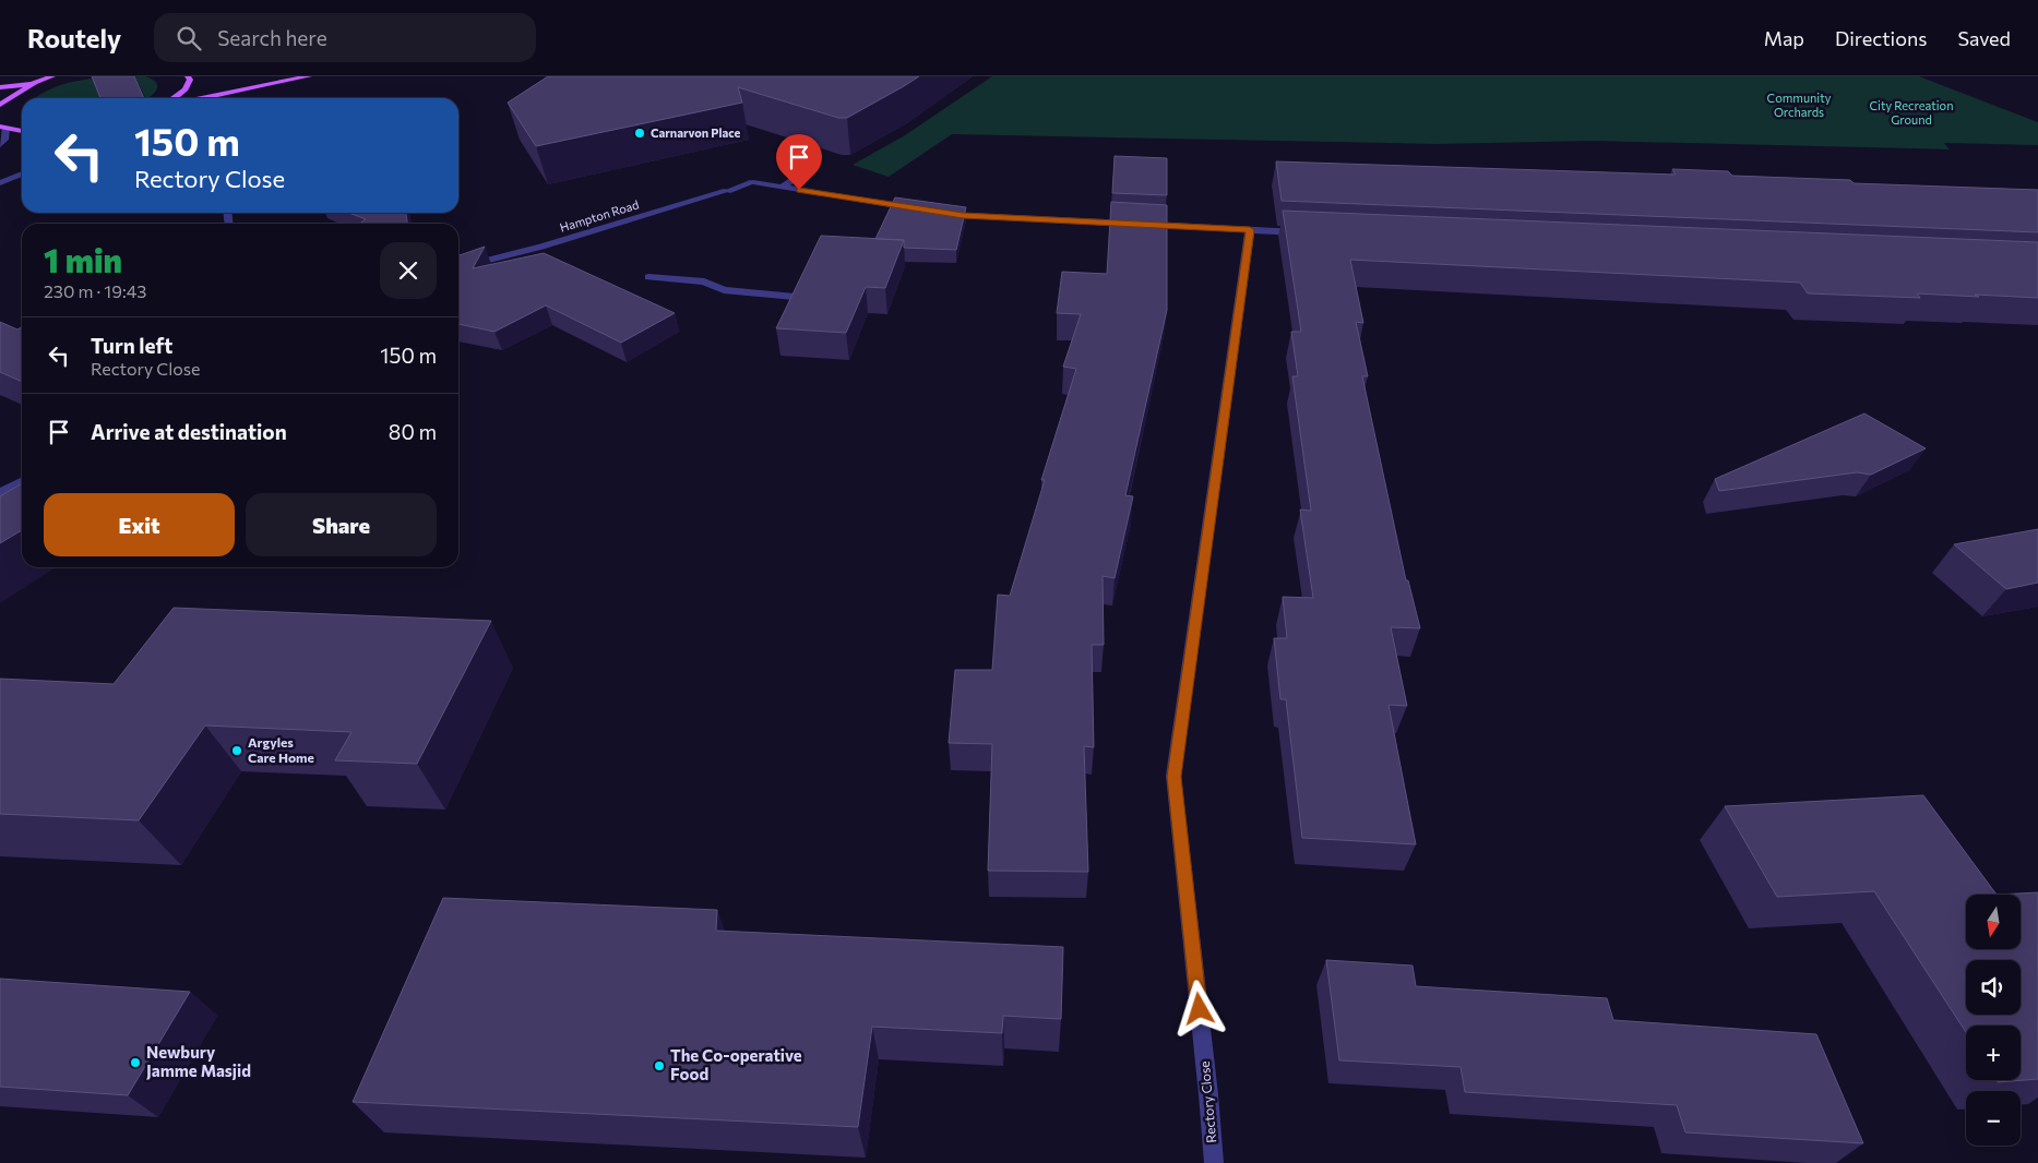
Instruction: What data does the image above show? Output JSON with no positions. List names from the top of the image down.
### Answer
{
  "streets": {
    "street": ["Hampton Road", "Rectory Close"]
  },
  "parks": ["Community Orchards", "City Recreation Ground"],
  "places": [
    "Carnarvon Place",
    "Argyles Care Home",
    "Newbury Jamme Masjid",
    "The Co-operative Food"
  ],
  "north": "bottom",
  "page": {
    "header": "Routely",
    "search": "Search here",
    "nav": ["Map", "Directions", "Saved"],
    "turn": ["150 m", "Rectory Close"],
    "heading": ["1 min", "230 m · 19:43"],
    "list": [
      {
        "name": "Turn left",
        "note": "Rectory Close",
        "value": "150 m"
      },
      {
        "name": "Arrive at destination",
        "value": "80 m"
      }
    ],
    "buttons": ["Exit", "Share"],
    "map_buttons": ["+", "−"]
  }
}
